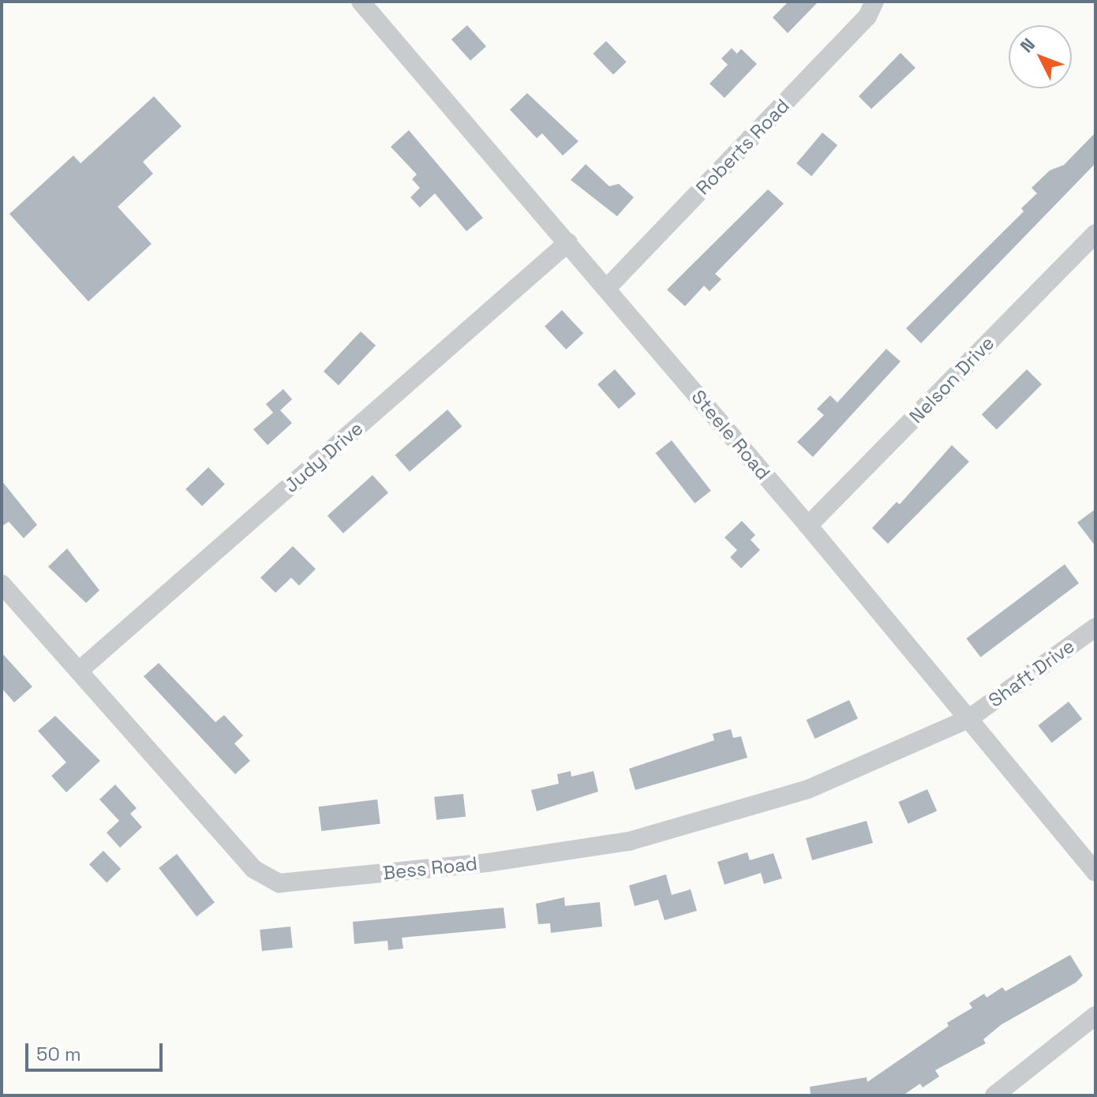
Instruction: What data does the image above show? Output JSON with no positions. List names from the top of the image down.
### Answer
{
  "streets": {
    "street": [
      "Roberts Road",
      "Nelson Drive",
      "Steele Road",
      "Judy Drive",
      "Shaft Drive",
      "Bess Road"
    ]
  },
  "crossings": [
    ["Roberts Road", "Steele Road"],
    ["Nelson Drive", "Steele Road"],
    ["Steele Road", "Judy Drive"],
    ["Steele Road", "Shaft Drive"],
    ["Steele Road", "Bess Road"],
    ["Judy Drive", "Bess Road"],
    ["Shaft Drive", "Bess Road"]
  ],
  "scale_bar": "50 m",
  "north": "top left"
}
